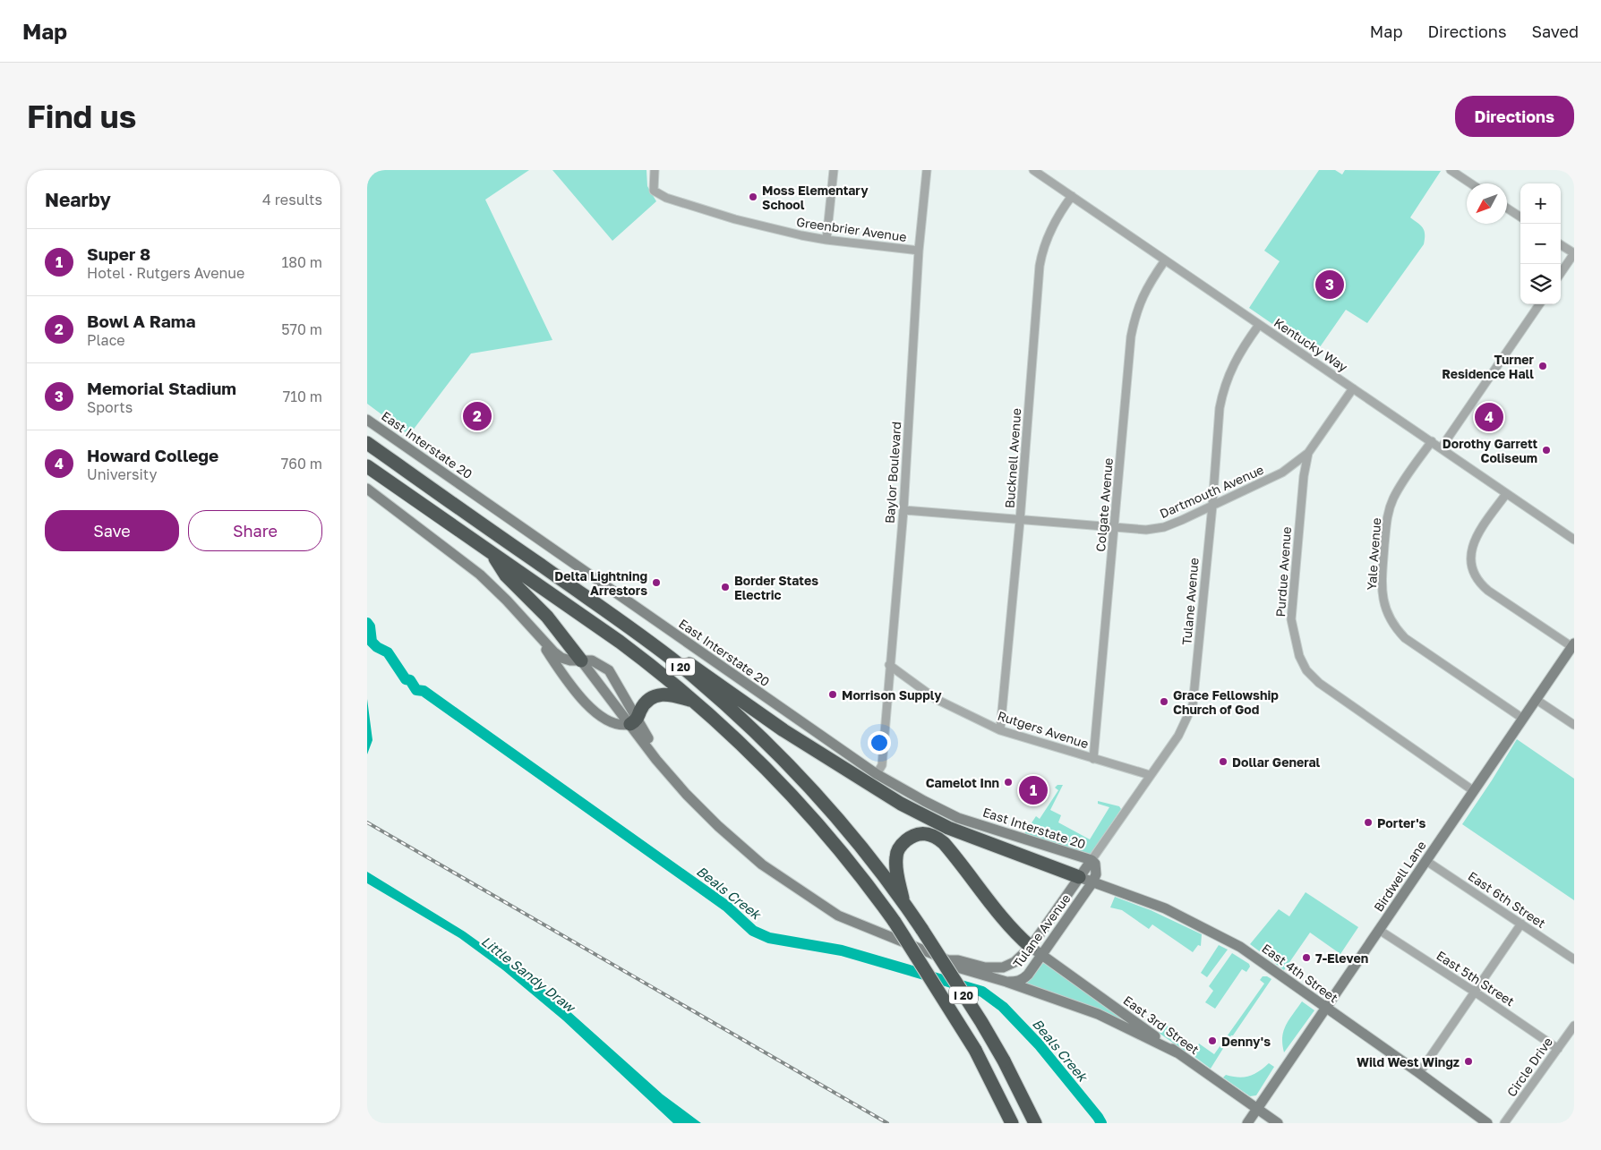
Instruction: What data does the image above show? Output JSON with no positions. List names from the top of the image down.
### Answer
{
  "streets": {
    "highway": ["I 20"],
    "main road": [
      "East Interstate 20",
      "Tulane Avenue",
      "Birdwell Lane",
      "East 4th Street",
      "East 3rd Street"
    ],
    "street": [
      "Greenbrier Avenue",
      "Kentucky Way",
      "Bucknell Avenue",
      "Baylor Boulevard",
      "Dartmouth Avenue",
      "Colgate Avenue",
      "Yale Avenue",
      "Purdue Avenue",
      "Rutgers Avenue",
      "East 6th Street",
      "East 5th Street",
      "Circle Drive"
    ]
  },
  "crossings": [
    ["Greenbrier Avenue", "Baylor Boulevard"],
    ["Kentucky Way", "Bucknell Avenue"],
    ["Kentucky Way", "Colgate Avenue"],
    ["Kentucky Way", "Yale Avenue"],
    ["Kentucky Way", "Purdue Avenue"],
    ["Kentucky Way", "Tulane Avenue"],
    ["East Interstate 20", "Baylor Boulevard"],
    ["East Interstate 20", "Tulane Avenue"],
    ["Bucknell Avenue", "Dartmouth Avenue"],
    ["Bucknell Avenue", "Rutgers Avenue"],
    ["Baylor Boulevard", "Dartmouth Avenue"],
    ["Baylor Boulevard", "Rutgers Avenue"],
    ["Dartmouth Avenue", "Colgate Avenue"],
    ["Dartmouth Avenue", "Purdue Avenue"],
    ["Dartmouth Avenue", "Tulane Avenue"],
    ["Colgate Avenue", "Rutgers Avenue"],
    ["Yale Avenue", "Birdwell Lane"],
    ["Purdue Avenue", "Birdwell Lane"],
    ["Tulane Avenue", "Rutgers Avenue"],
    ["Tulane Avenue", "East 4th Street"],
    ["Tulane Avenue", "East 3rd Street"],
    ["Birdwell Lane", "East 6th Street"],
    ["Birdwell Lane", "East 4th Street"],
    ["Birdwell Lane", "East 5th Street"],
    ["Birdwell Lane", "East 3rd Street"],
    ["East 5th Street", "Circle Drive"]
  ],
  "water": ["Beals Creek", "Little Sandy Draw"],
  "places": [
    "Moss Elementary School",
    "Turner Residence Hall",
    "Dorothy Garrett Coliseum",
    "Delta Lightning Arrestors",
    "Border States Electric",
    "Morrison Supply",
    "Grace Fellowship Church of God",
    "Dollar General",
    "Camelot Inn",
    "Porter's",
    "7-Eleven",
    "Denny's",
    "Wild West Wingz"
  ],
  "north": "bottom left",
  "page": {
    "header": "Map",
    "nav": ["Map", "Directions", "Saved"],
    "buttons": [
      "Directions",
      ["Save", "Share"]
    ],
    "title": "Find us",
    "heading": ["Nearby", "4 results"],
    "map_buttons": ["+", "−"],
    "list": [
      {
        "mark": "1",
        "name": "Super 8",
        "note": "Hotel · Rutgers Avenue",
        "value": "180 m"
      },
      {
        "mark": "2",
        "name": "Bowl A Rama",
        "note": "Place",
        "value": "570 m"
      },
      {
        "mark": "3",
        "name": "Memorial Stadium",
        "note": "Sports",
        "value": "710 m"
      },
      {
        "mark": "4",
        "name": "Howard College",
        "note": "University",
        "value": "760 m"
      }
    ],
    "pins": [
      "3",
      "2",
      "4",
      "1"
    ]
  }
}
